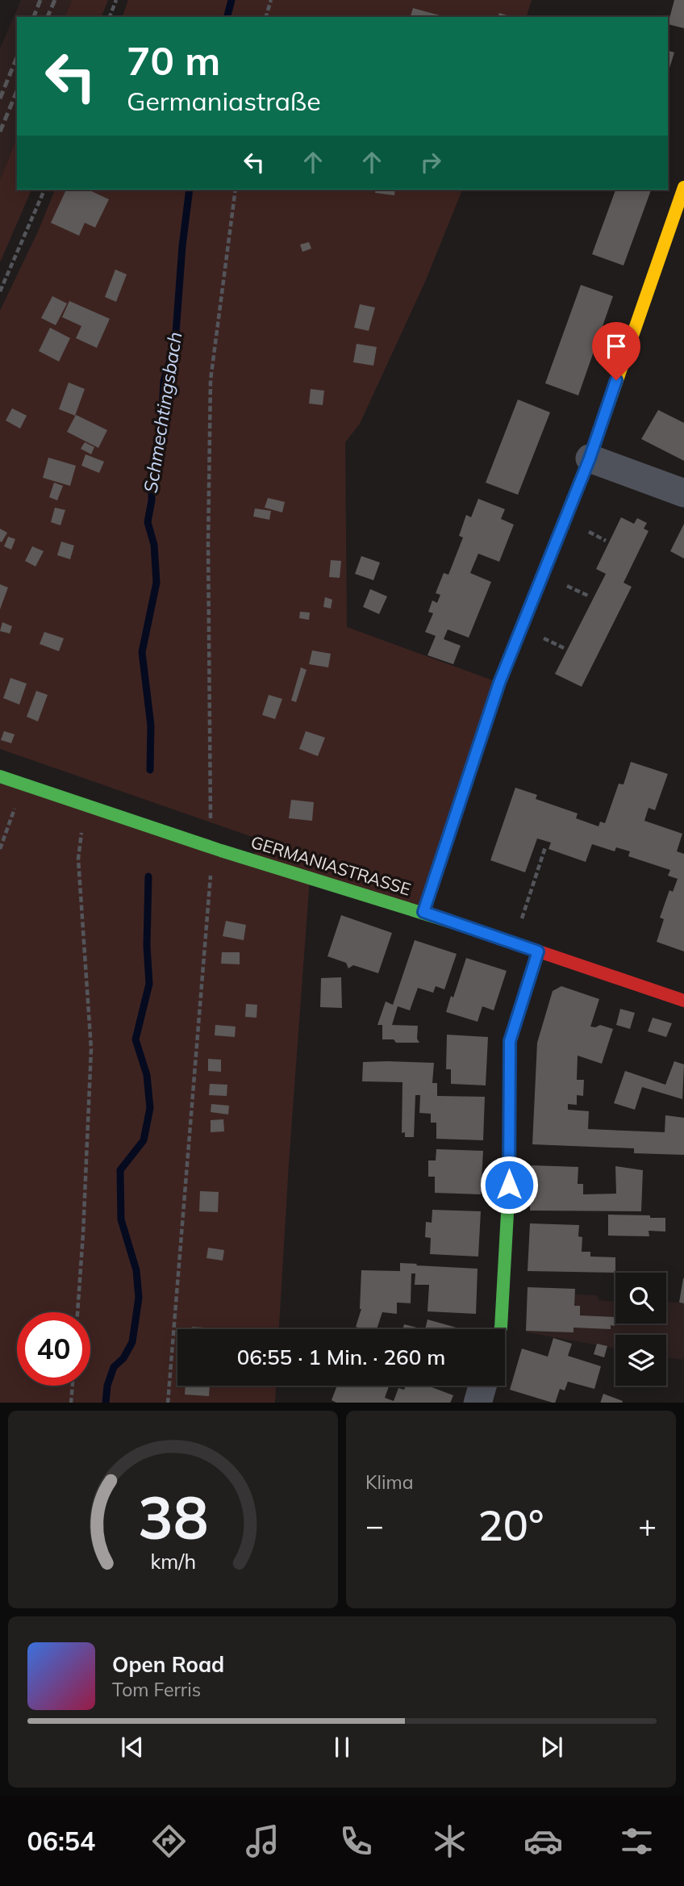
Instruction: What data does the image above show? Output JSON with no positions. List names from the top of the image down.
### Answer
{
  "streets": {
    "street": ["GERMANIASTRASSE"]
  },
  "water": ["Schmechtingsbach"],
  "page": {
    "turn": ["70 m", "Germaniastraße"],
    "limit": "40",
    "trip": "06:55 · 1 Min. · 260 m",
    "tile": "Klima",
    "heat": ["−", "20°", "+"],
    "song": ["Open Road", "Tom Ferris"],
    "tabs": "06:54",
    "gauge": ["38", "km/h"]
  }
}
